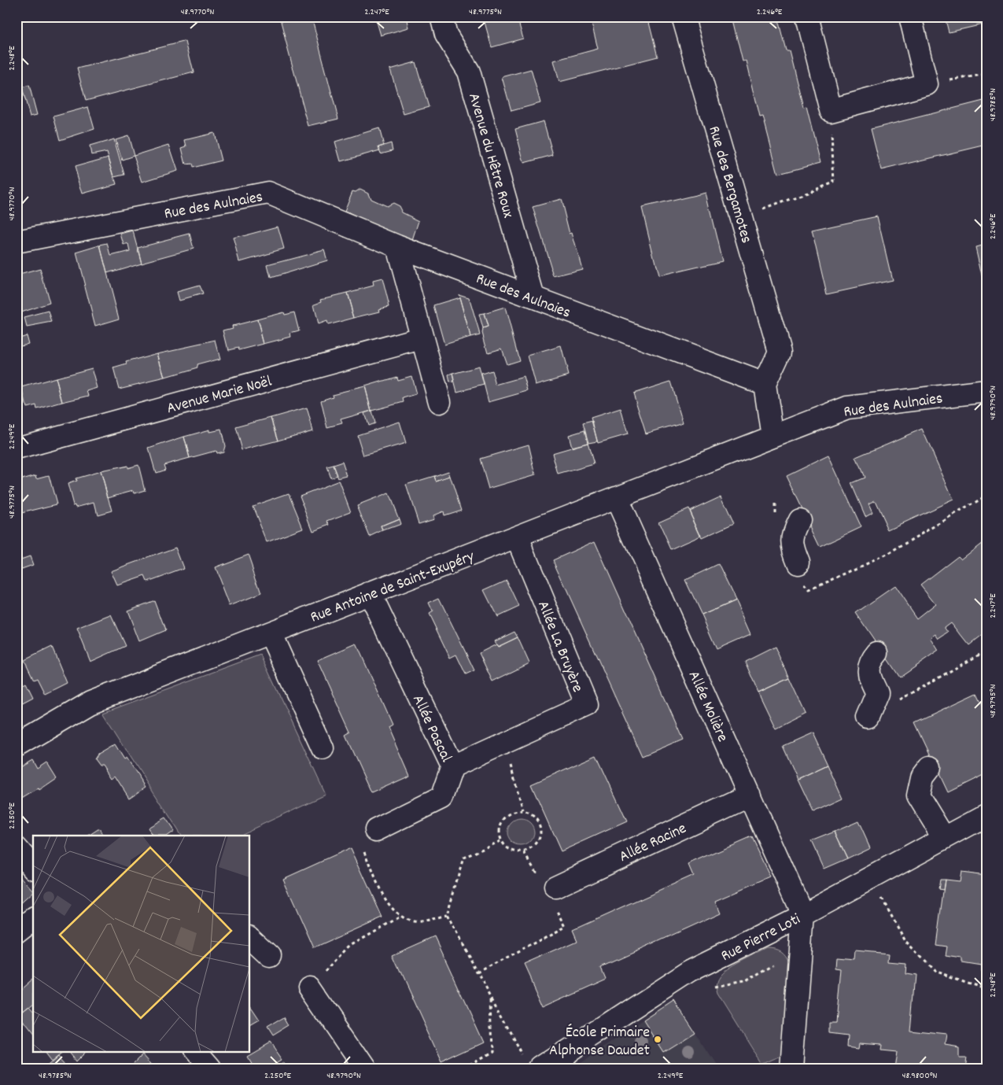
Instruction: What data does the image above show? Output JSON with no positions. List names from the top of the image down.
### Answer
{
  "streets": {
    "street": [
      "Avenue du Hêtre Roux",
      "Rue des Bergamotes",
      "Rue des Aulnaies",
      "Avenue Marie Noël",
      "Rue Antoine de Saint-Exupéry",
      "Allée La Bruyère",
      "Allée Molière",
      "Allée Pascal",
      "Allée Racine",
      "Rue Pierre Loti"
    ]
  },
  "crossings": [
    ["Avenue du Hêtre Roux", "Rue des Aulnaies"],
    ["Rue des Bergamotes", "Rue des Aulnaies"],
    ["Rue des Aulnaies", "Rue Antoine de Saint-Exupéry"],
    ["Rue Antoine de Saint-Exupéry", "Allée La Bruyère"],
    ["Rue Antoine de Saint-Exupéry", "Allée Molière"],
    ["Rue Antoine de Saint-Exupéry", "Allée Pascal"],
    ["Allée La Bruyère", "Allée Pascal"],
    ["Allée Molière", "Allée Racine"],
    ["Allée Molière", "Rue Pierre Loti"]
  ],
  "places": ["École Primaire Alphonse Daudet"],
  "coordinates": [
    "48.9770°N",
    "2.247°E",
    "48.9775°N",
    "2.246°E",
    "2.248°E",
    "48.9785°N",
    "48.9790°N",
    "2.249°E",
    "48.9795°N",
    "2.250°E",
    "48.9800°N"
  ]
}
